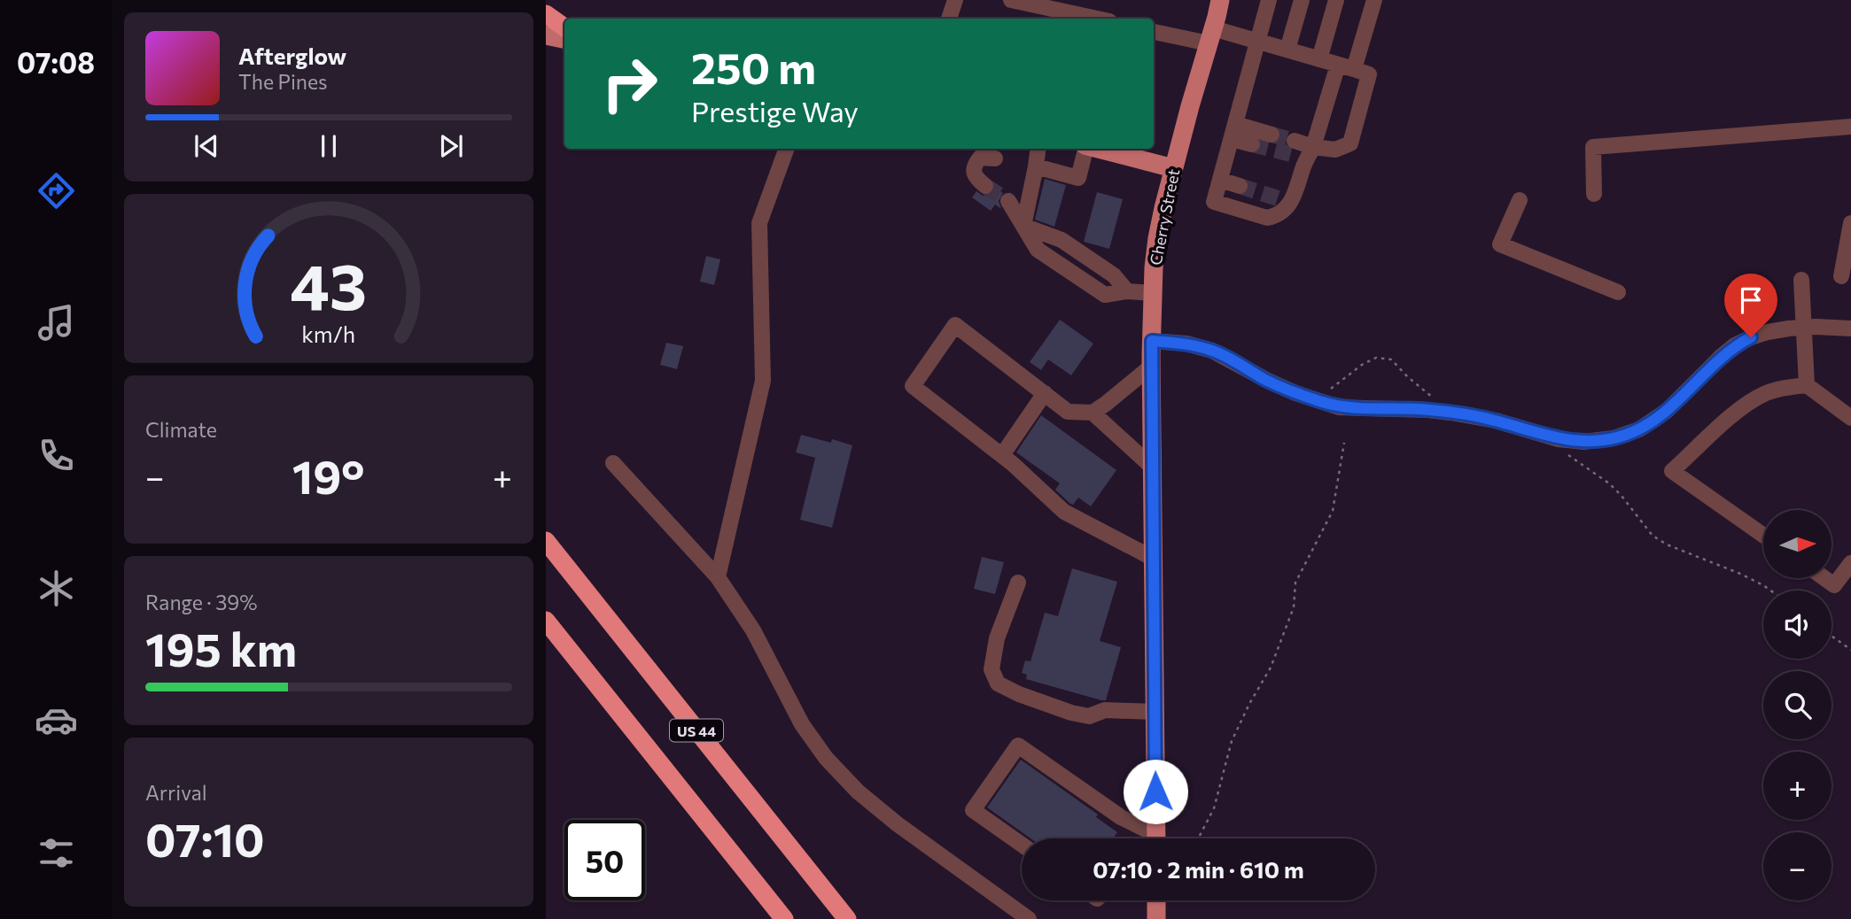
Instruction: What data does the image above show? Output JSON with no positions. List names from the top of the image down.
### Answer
{
  "streets": {
    "highway": ["US 44"],
    "main road": ["Cherry Street"]
  },
  "north": "right",
  "page": {
    "tabs": "07:08",
    "turn": ["250 m", "Prestige Way"],
    "song": ["Afterglow", "The Pines"],
    "tile": [
      "Climate",
      ["Range · 39%", "195 km"],
      ["Arrival", "07:10"]
    ],
    "heat": ["−", "19°", "+"],
    "map_buttons": ["+", "−"],
    "limit": "50",
    "trip": "07:10 · 2 min · 610 m",
    "gauge": ["43", "km/h"]
  }
}
